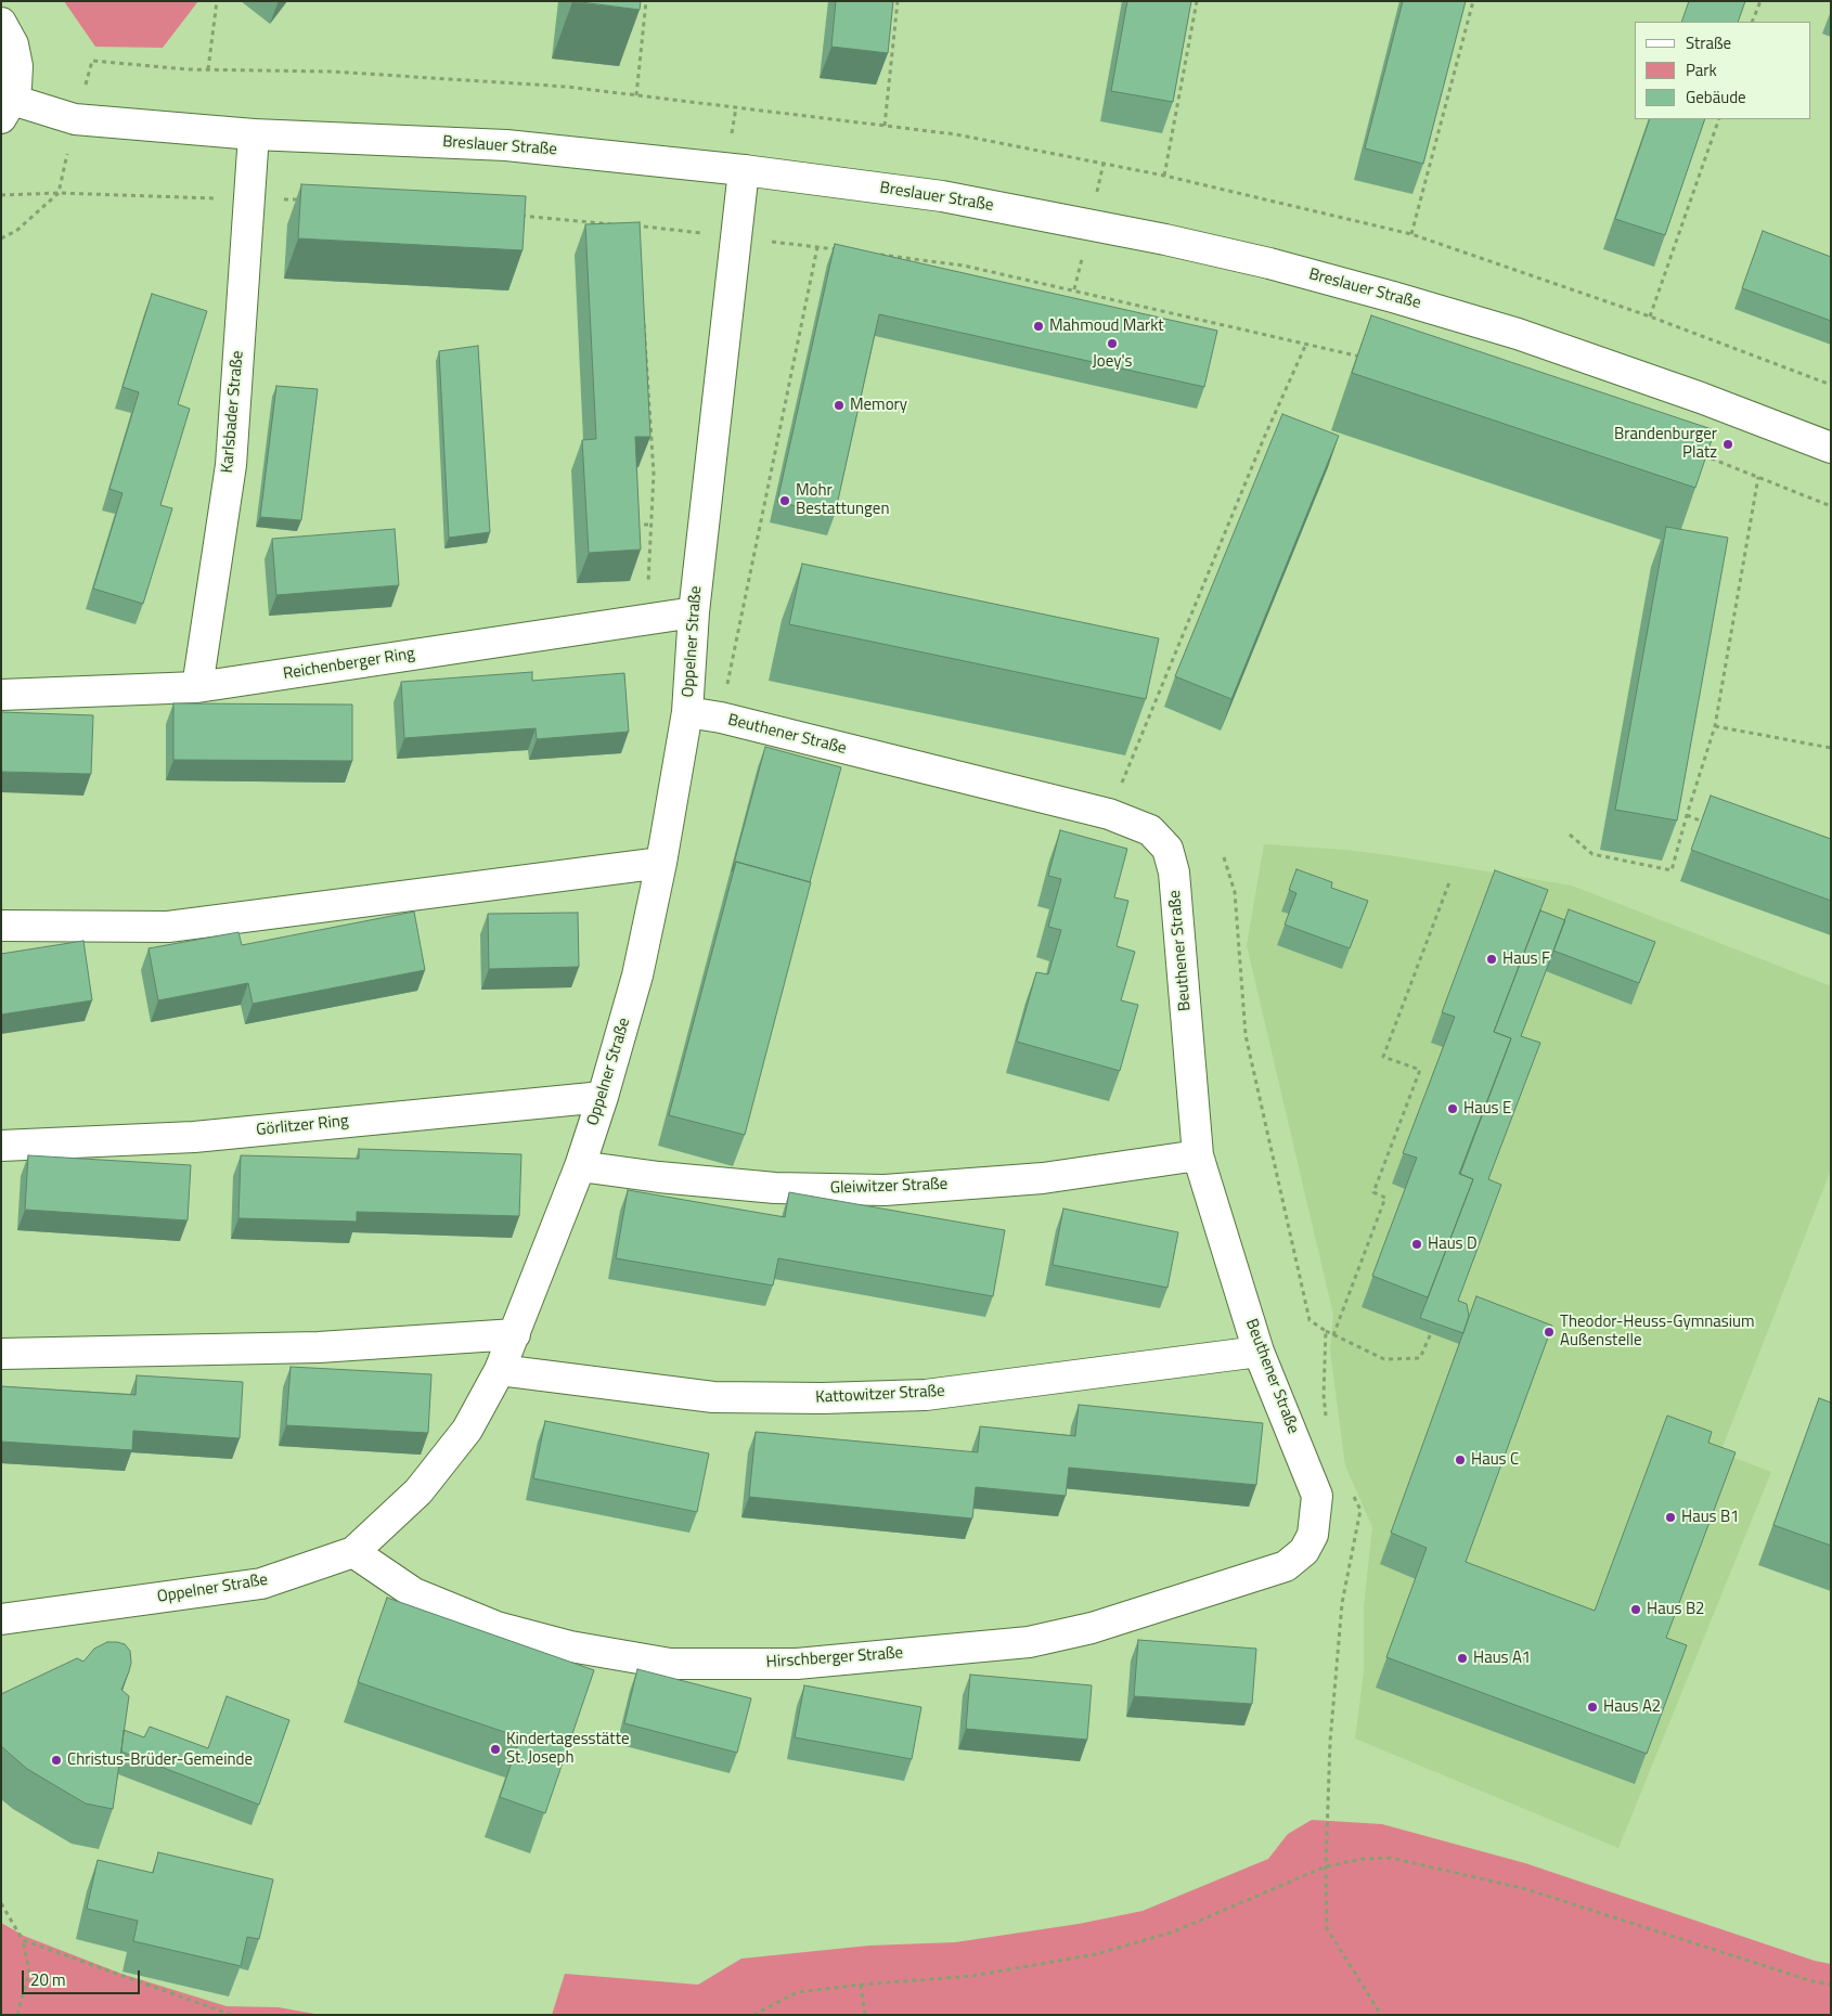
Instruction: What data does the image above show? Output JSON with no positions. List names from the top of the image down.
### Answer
{
  "streets": {
    "street": [
      "Breslauer Straße",
      "Karlsbader Straße",
      "Oppelner Straße",
      "Reichenberger Ring",
      "Beuthener Straße",
      "Görlitzer Ring",
      "Gleiwitzer Straße",
      "Kattowitzer Straße",
      "Hirschberger Straße"
    ]
  },
  "crossings": [
    ["Breslauer Straße", "Karlsbader Straße"],
    ["Breslauer Straße", "Oppelner Straße"],
    ["Karlsbader Straße", "Reichenberger Ring"],
    ["Oppelner Straße", "Reichenberger Ring"],
    ["Oppelner Straße", "Beuthener Straße"],
    ["Oppelner Straße", "Görlitzer Ring"],
    ["Oppelner Straße", "Gleiwitzer Straße"],
    ["Oppelner Straße", "Kattowitzer Straße"],
    ["Oppelner Straße", "Hirschberger Straße"],
    ["Beuthener Straße", "Gleiwitzer Straße"],
    ["Beuthener Straße", "Kattowitzer Straße"],
    ["Beuthener Straße", "Hirschberger Straße"]
  ],
  "places": [
    "Mahmoud Markt",
    "Joey's",
    "Memory",
    "Brandenburger Platz",
    "Mohr Bestattungen",
    "Haus F",
    "Haus E",
    "Haus D",
    "Theodor-Heuss-Gymnasium Außenstelle",
    "Haus C",
    "Haus B1",
    "Haus B2",
    "Haus A1",
    "Haus A2",
    "Kindertagesstätte St. Joseph",
    "Christus-Brüder-Gemeinde"
  ],
  "legend": ["Straße", "Park", "Gebäude"],
  "scale_bar": "20 m"
}
